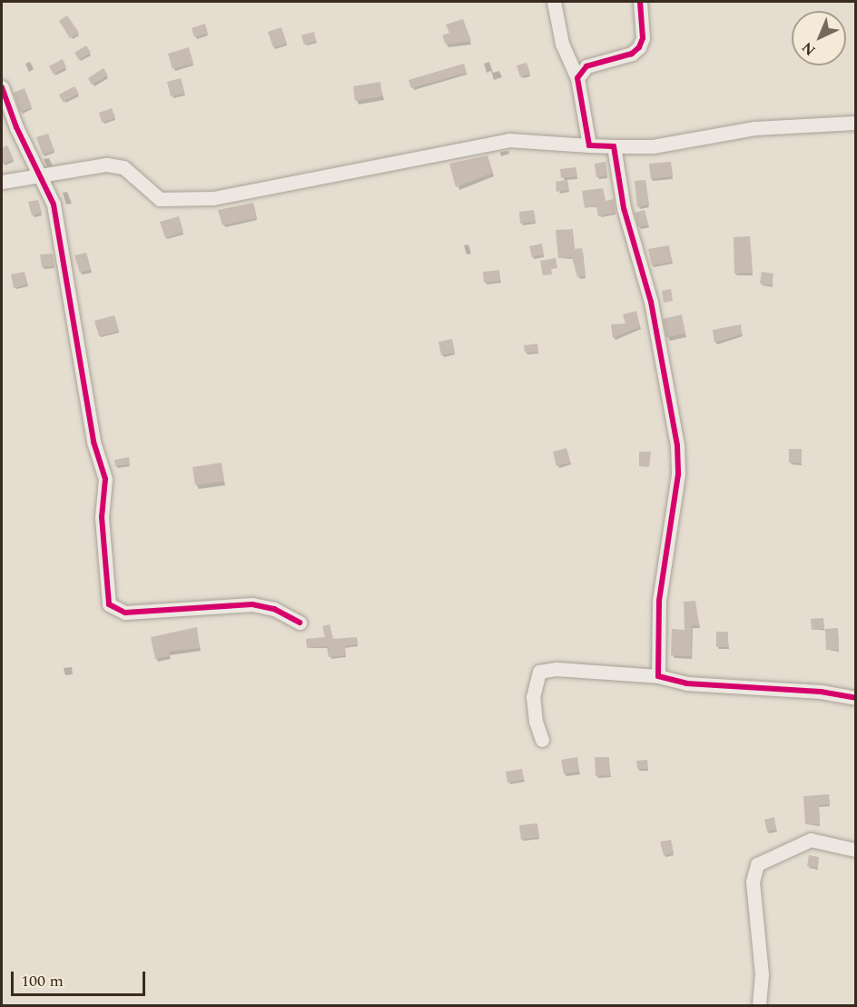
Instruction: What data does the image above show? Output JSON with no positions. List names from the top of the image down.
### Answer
{
  "scale_bar": "100 m",
  "north": "bottom left"
}
